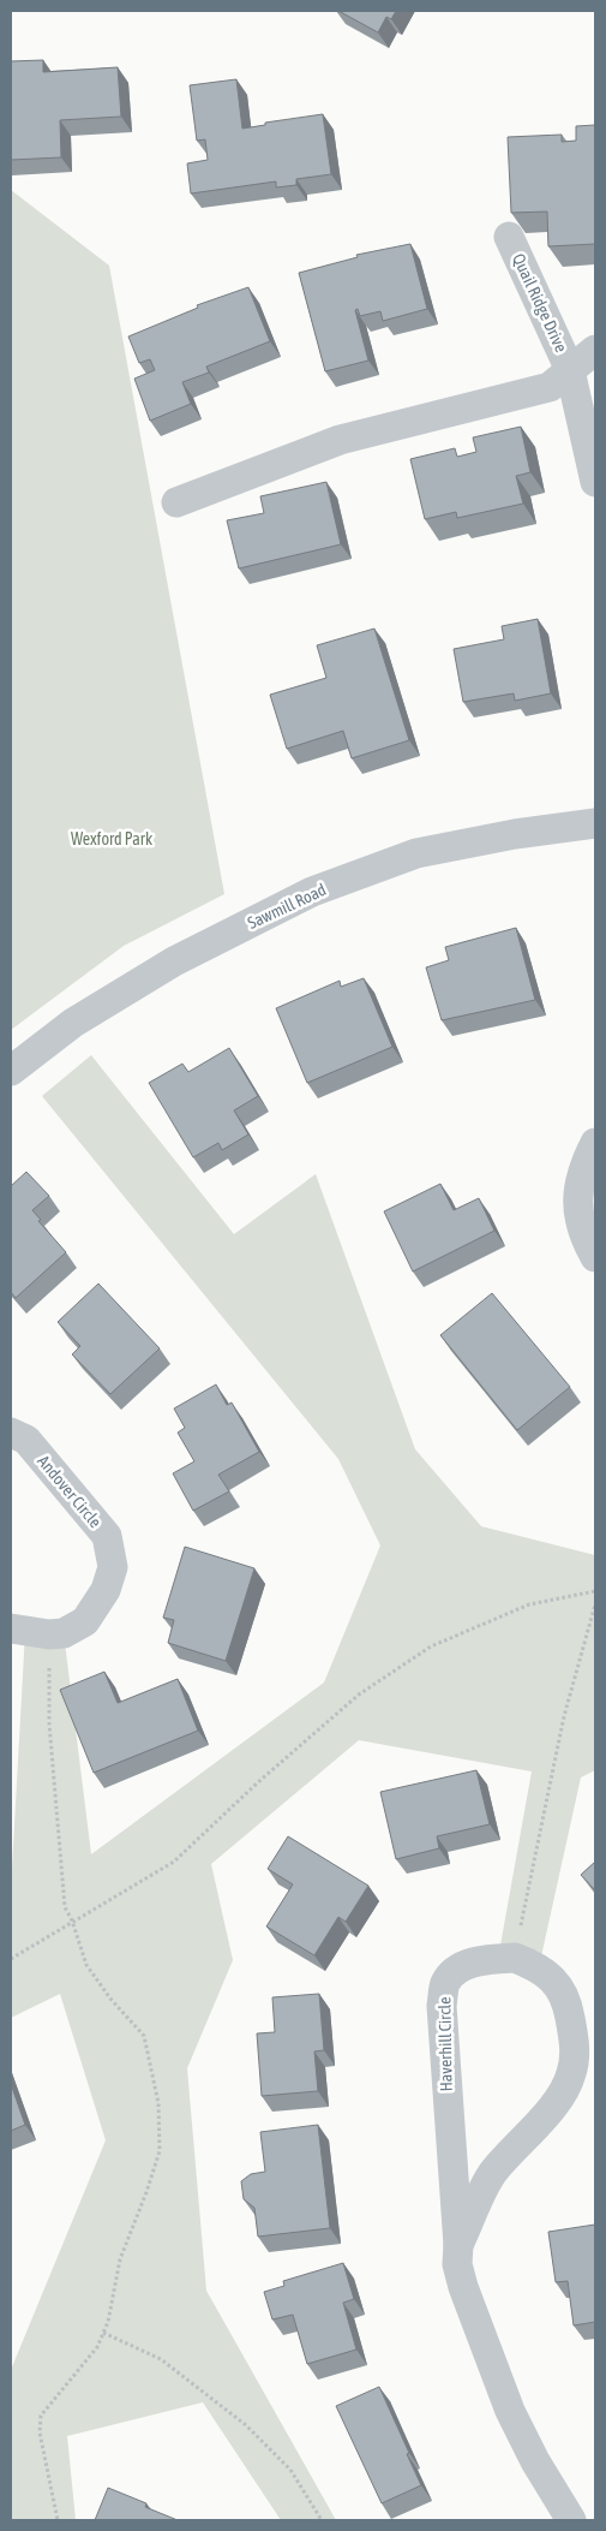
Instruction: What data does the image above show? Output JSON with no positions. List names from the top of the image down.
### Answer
{
  "streets": {
    "street": [
      "Quail Ridge Drive",
      "Sawmill Road",
      "Andover Circle",
      "Haverhill Circle"
    ]
  },
  "parks": ["Wexford Park"]
}
